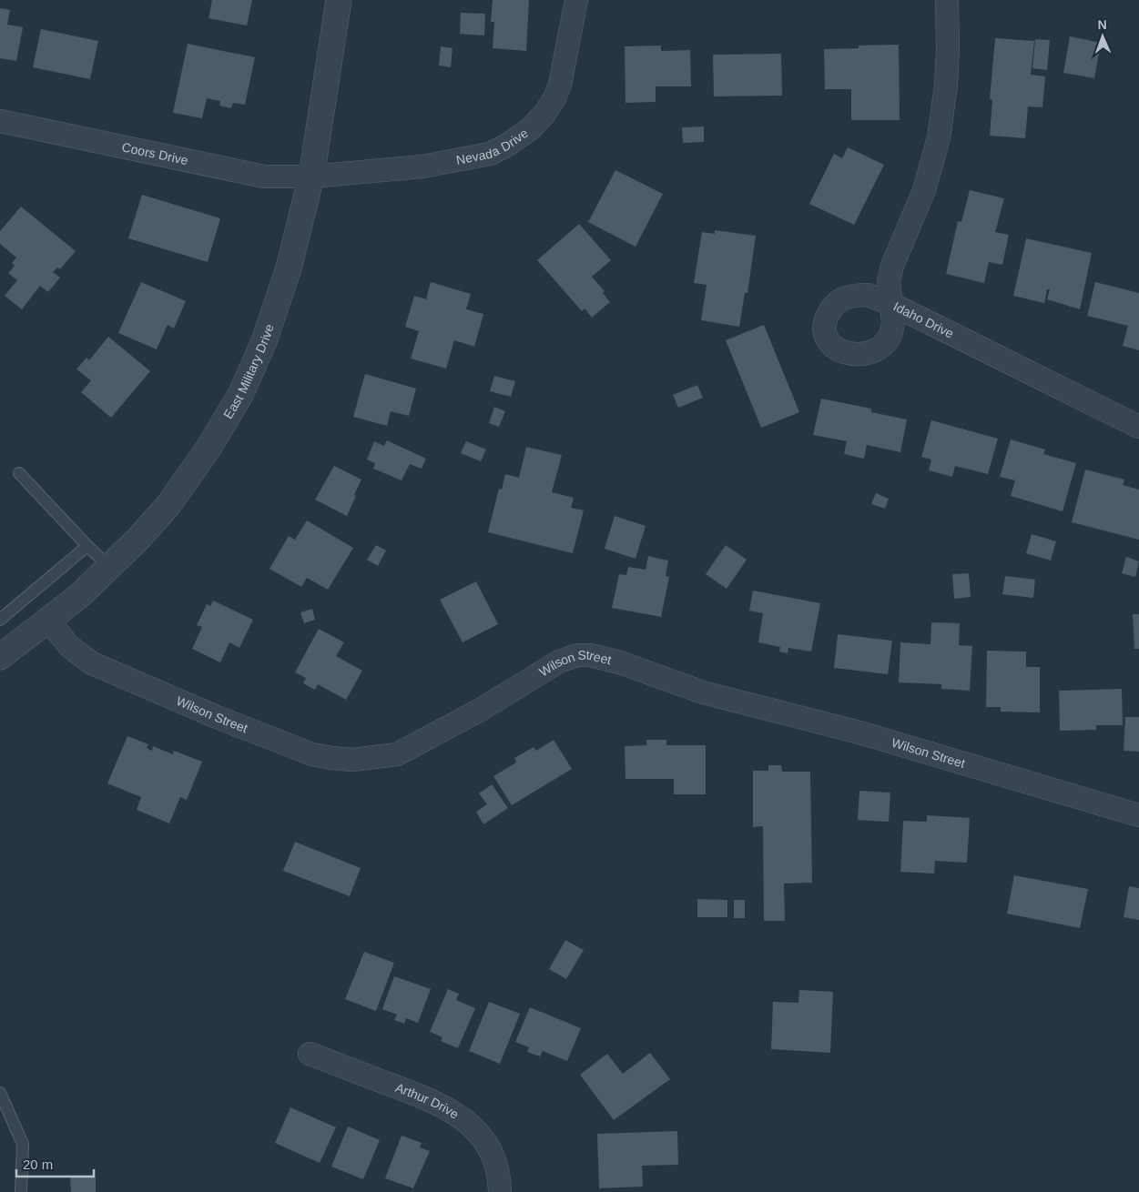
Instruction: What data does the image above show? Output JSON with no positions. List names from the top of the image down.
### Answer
{
  "streets": {
    "street": [
      "Nevada Drive",
      "Coors Drive",
      "Idaho Drive",
      "East Military Drive",
      "Wilson Street",
      "Arthur Drive"
    ]
  },
  "crossings": [
    ["Nevada Drive", "Coors Drive"],
    ["Nevada Drive", "East Military Drive"],
    ["Coors Drive", "East Military Drive"],
    ["East Military Drive", "Wilson Street"]
  ],
  "scale_bar": "20 m",
  "north": "top"
}
